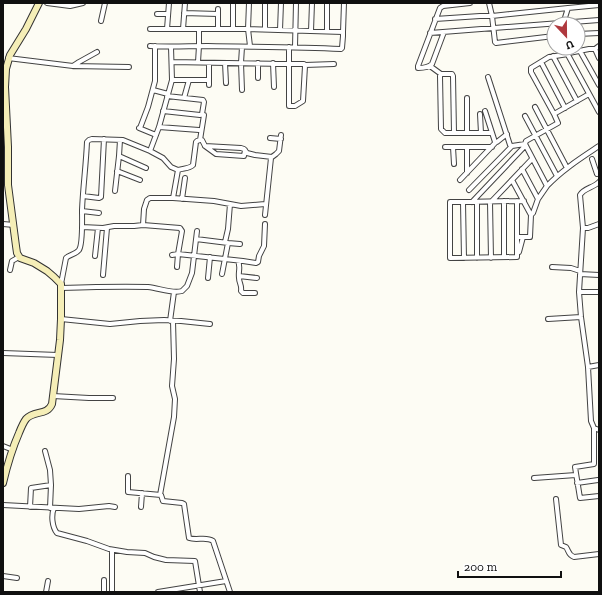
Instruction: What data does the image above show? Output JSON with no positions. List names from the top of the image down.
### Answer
{
  "scale_bar": "200 m",
  "north": "bottom"
}
